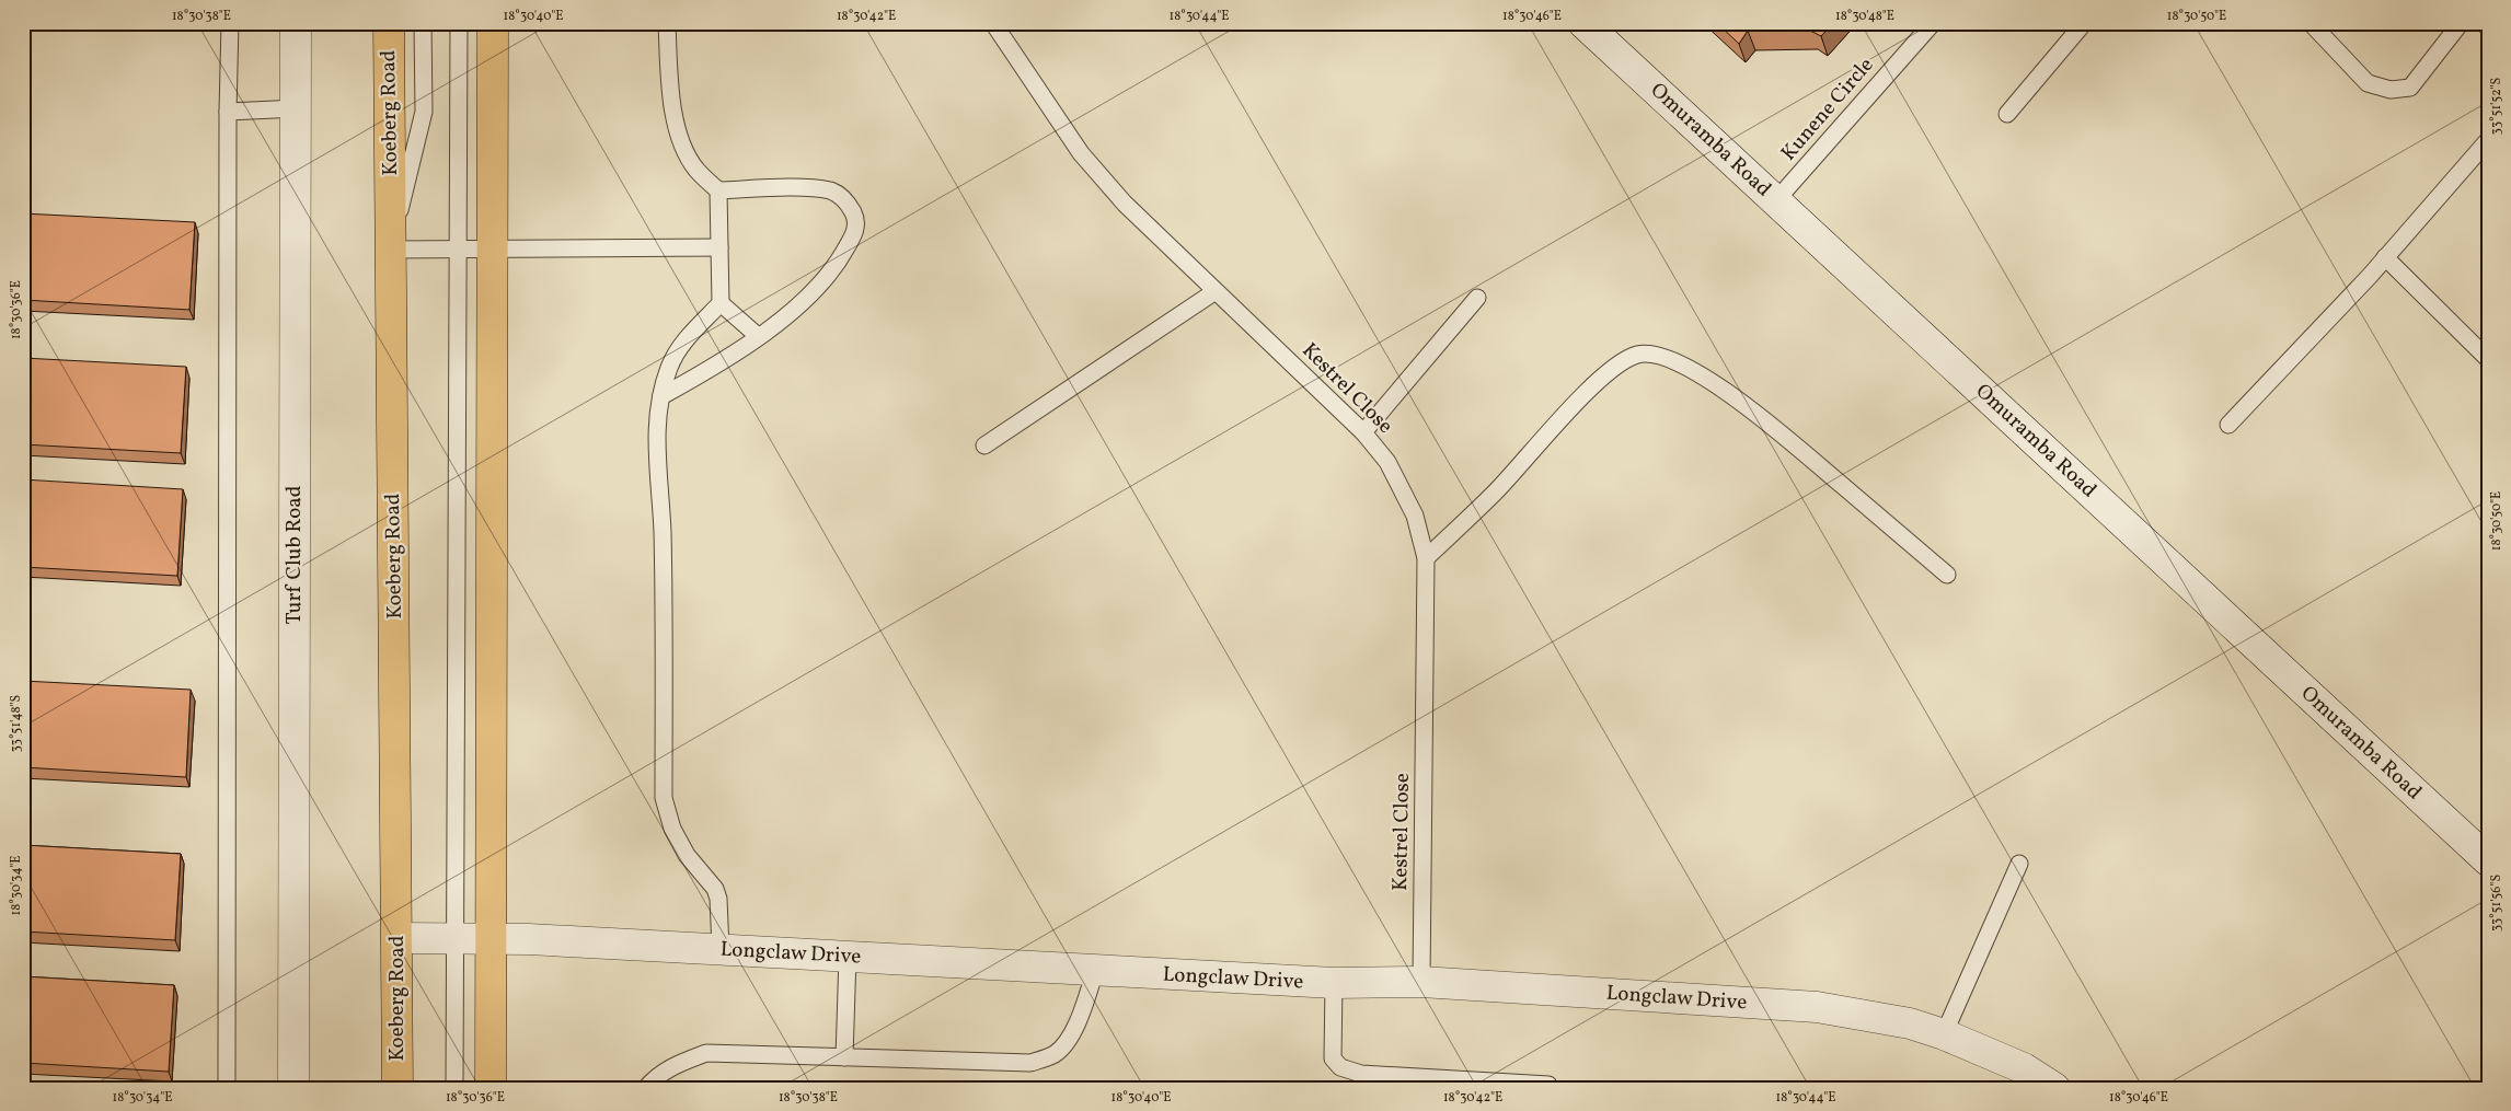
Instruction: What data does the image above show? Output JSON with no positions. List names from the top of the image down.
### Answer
{
  "streets": {
    "main road": ["Koeberg Road"],
    "street": ["Omuramba Road", "Turf Club Road", "Longclaw Drive"],
    "lane": ["Kunene Circle", "Kestrel Close"]
  },
  "crossings": [
    ["Kunene Circle", "Omuramba Road"],
    ["Koeberg Road", "Longclaw Drive"],
    ["Kestrel Close", "Longclaw Drive"]
  ],
  "coordinates": [
    "18°30'38\"E",
    "18°30'40\"E",
    "18°30'42\"E",
    "18°30'44\"E",
    "18°30'46\"E",
    "18°30'48\"E",
    "18°30'50\"E",
    "33°51'52\"S",
    "18°30'36\"E",
    "33°51'48\"S",
    "18°30'34\"E",
    "33°51'56\"S"
  ]
}
